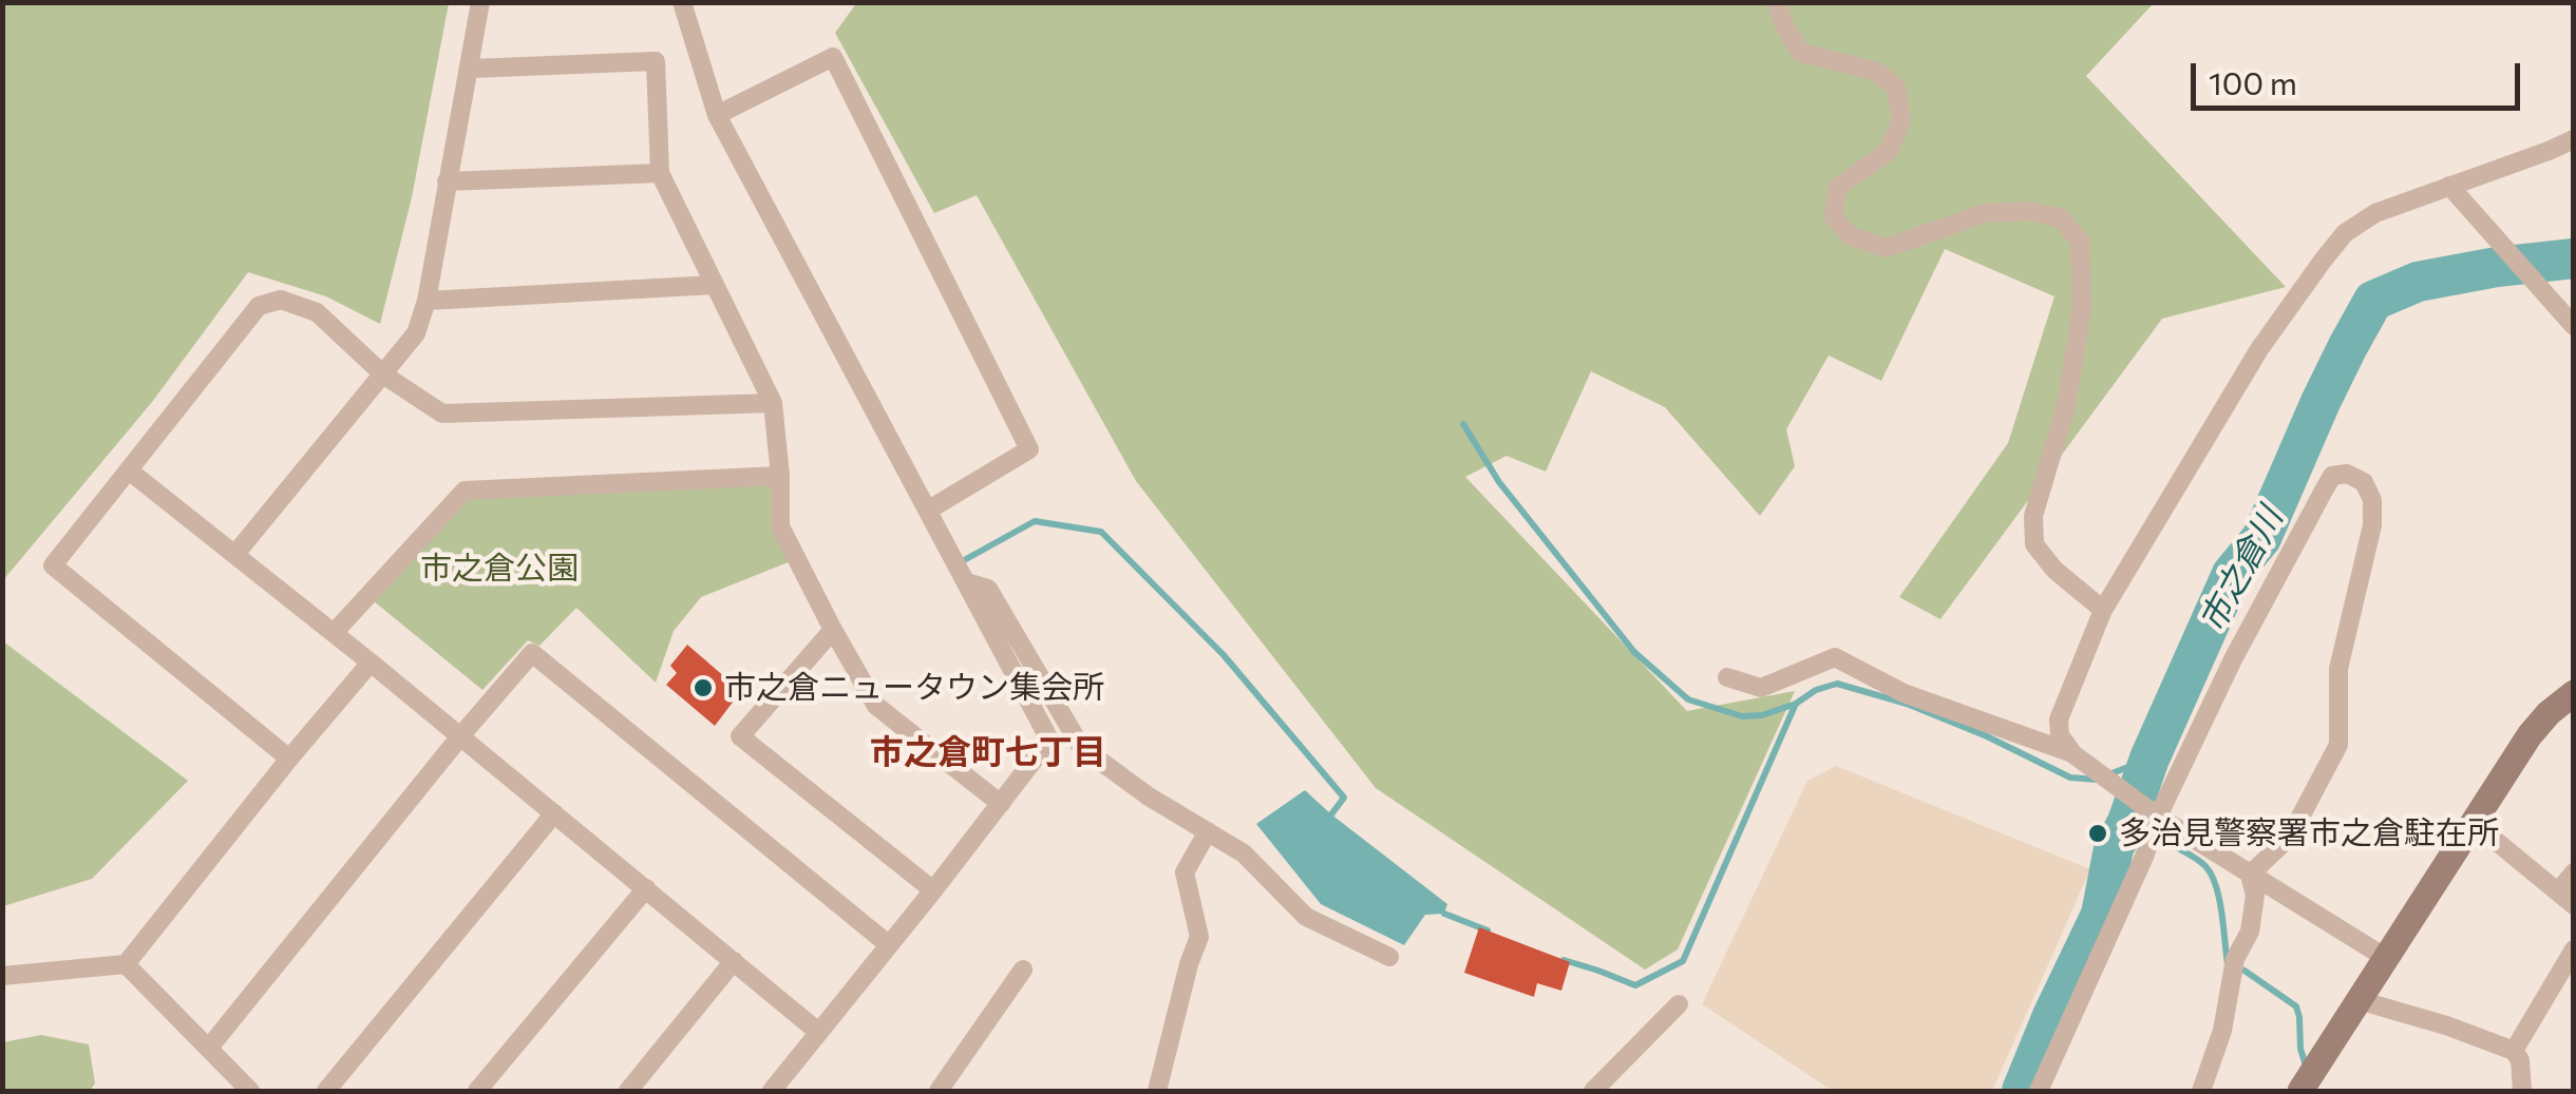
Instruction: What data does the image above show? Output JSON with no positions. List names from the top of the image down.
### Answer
{
  "districts": ["市之倉町七丁目"],
  "water": ["市之倉川"],
  "parks": ["市之倉公園"],
  "places": ["市之倉ニュータウン集会所", "多治見警察署市之倉駐在所"],
  "scale_bar": "100 m"
}
